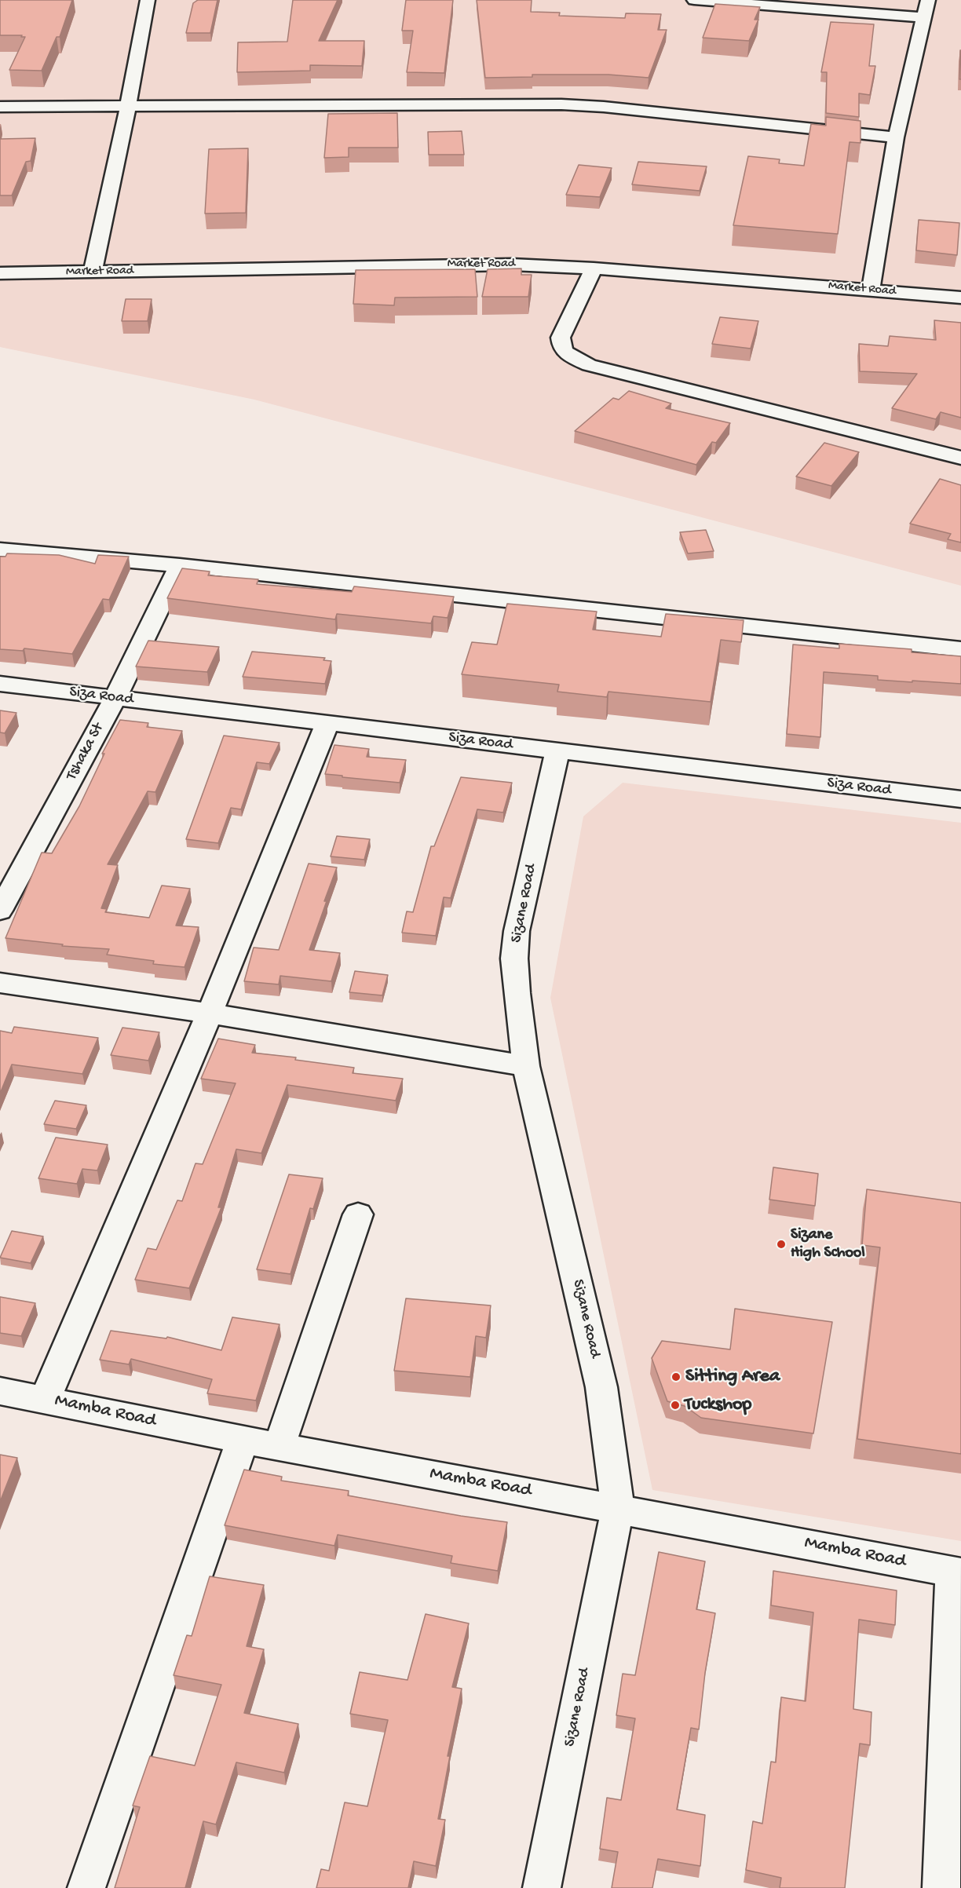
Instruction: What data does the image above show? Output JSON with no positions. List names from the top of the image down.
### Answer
{
  "streets": {
    "street": [
      "Market Road",
      "Siza Road",
      "Tshaka St",
      "Sizane Road",
      "Mamba Road"
    ]
  },
  "crossings": [
    ["Siza Road", "Tshaka St"],
    ["Siza Road", "Sizane Road"],
    ["Sizane Road", "Mamba Road"]
  ],
  "places": ["Sizane High School", "Sitting Area", "Tuckshop"]
}
